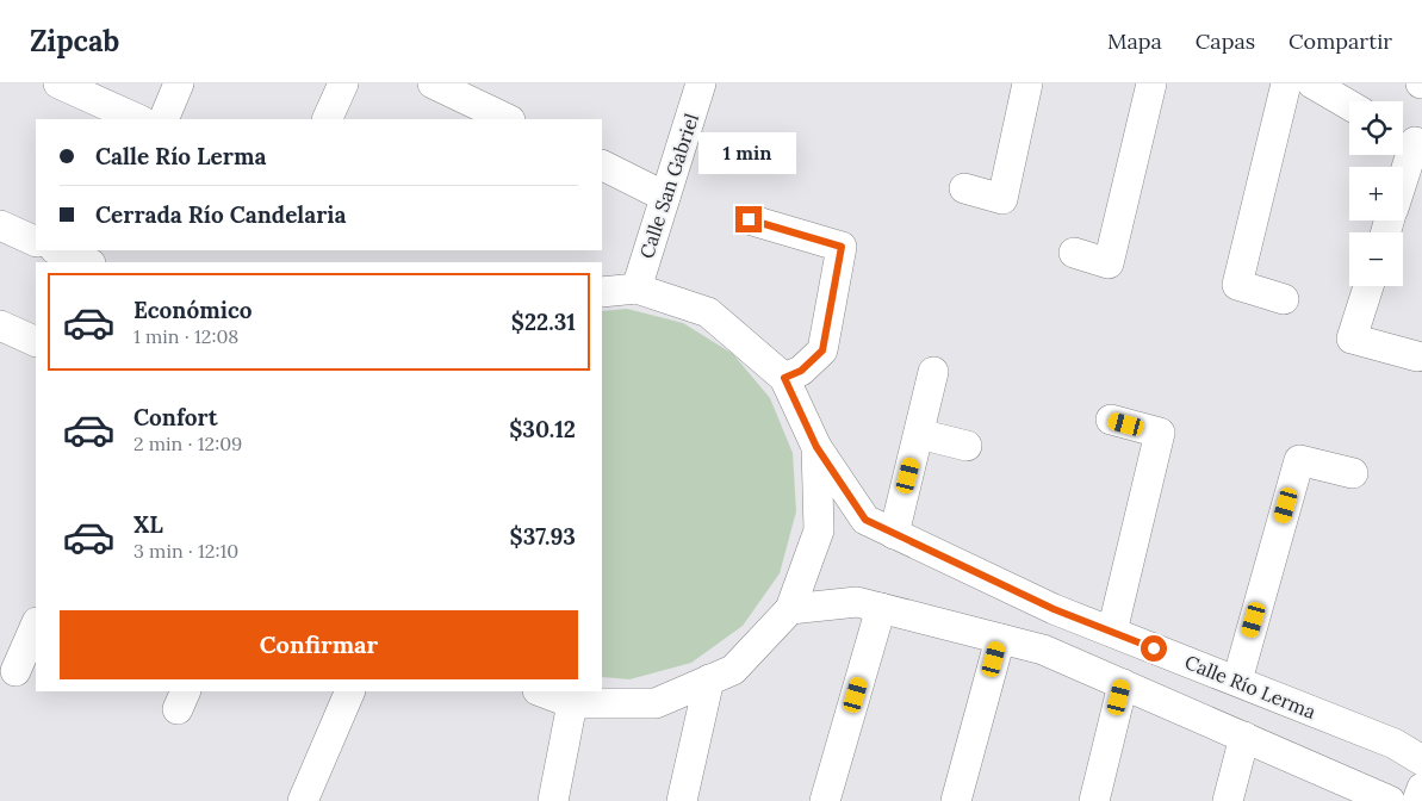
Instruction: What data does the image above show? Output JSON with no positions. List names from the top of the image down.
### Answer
{
  "streets": {
    "street": ["Calle San Gabriel", "Calle Río Lerma"]
  },
  "page": {
    "header": "Zipcab",
    "nav": ["Mapa", "Capas", "Compartir"],
    "map_buttons": ["+", "−"],
    "banner": ["Calle Río Lerma", "Cerrada Río Candelaria"],
    "bubble": "1 min",
    "list": [
      {
        "name": "Económico",
        "note": "1 min · 12:08",
        "value": "$22.31"
      },
      {
        "name": "Confort",
        "note": "2 min · 12:09",
        "value": "$30.12"
      },
      {
        "name": "XL",
        "note": "3 min · 12:10",
        "value": "$37.93"
      }
    ],
    "buttons": "Confirmar"
  }
}
